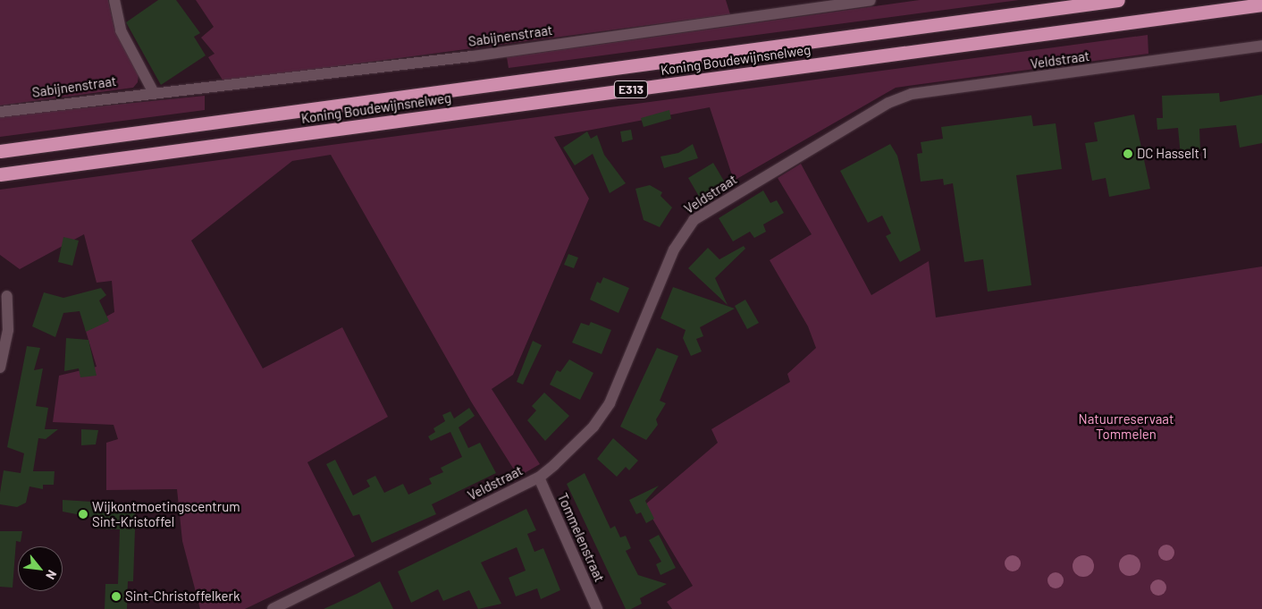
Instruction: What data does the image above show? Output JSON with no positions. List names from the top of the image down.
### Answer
{
  "streets": {
    "highway": ["Koning Boudewijnsnelweg", "E313"],
    "street": ["Sabijnenstraat", "Veldstraat", "Tommelenstraat"]
  },
  "crossings": [
    ["Veldstraat", "Tommelenstraat"]
  ],
  "parks": ["Natuurreservaat Tommelen"],
  "places": ["DC Hasselt 1", "Wijkontmoetingscentrum Sint-Kristoffel", "Sint-Christoffelkerk"],
  "north": "bottom right"
}
